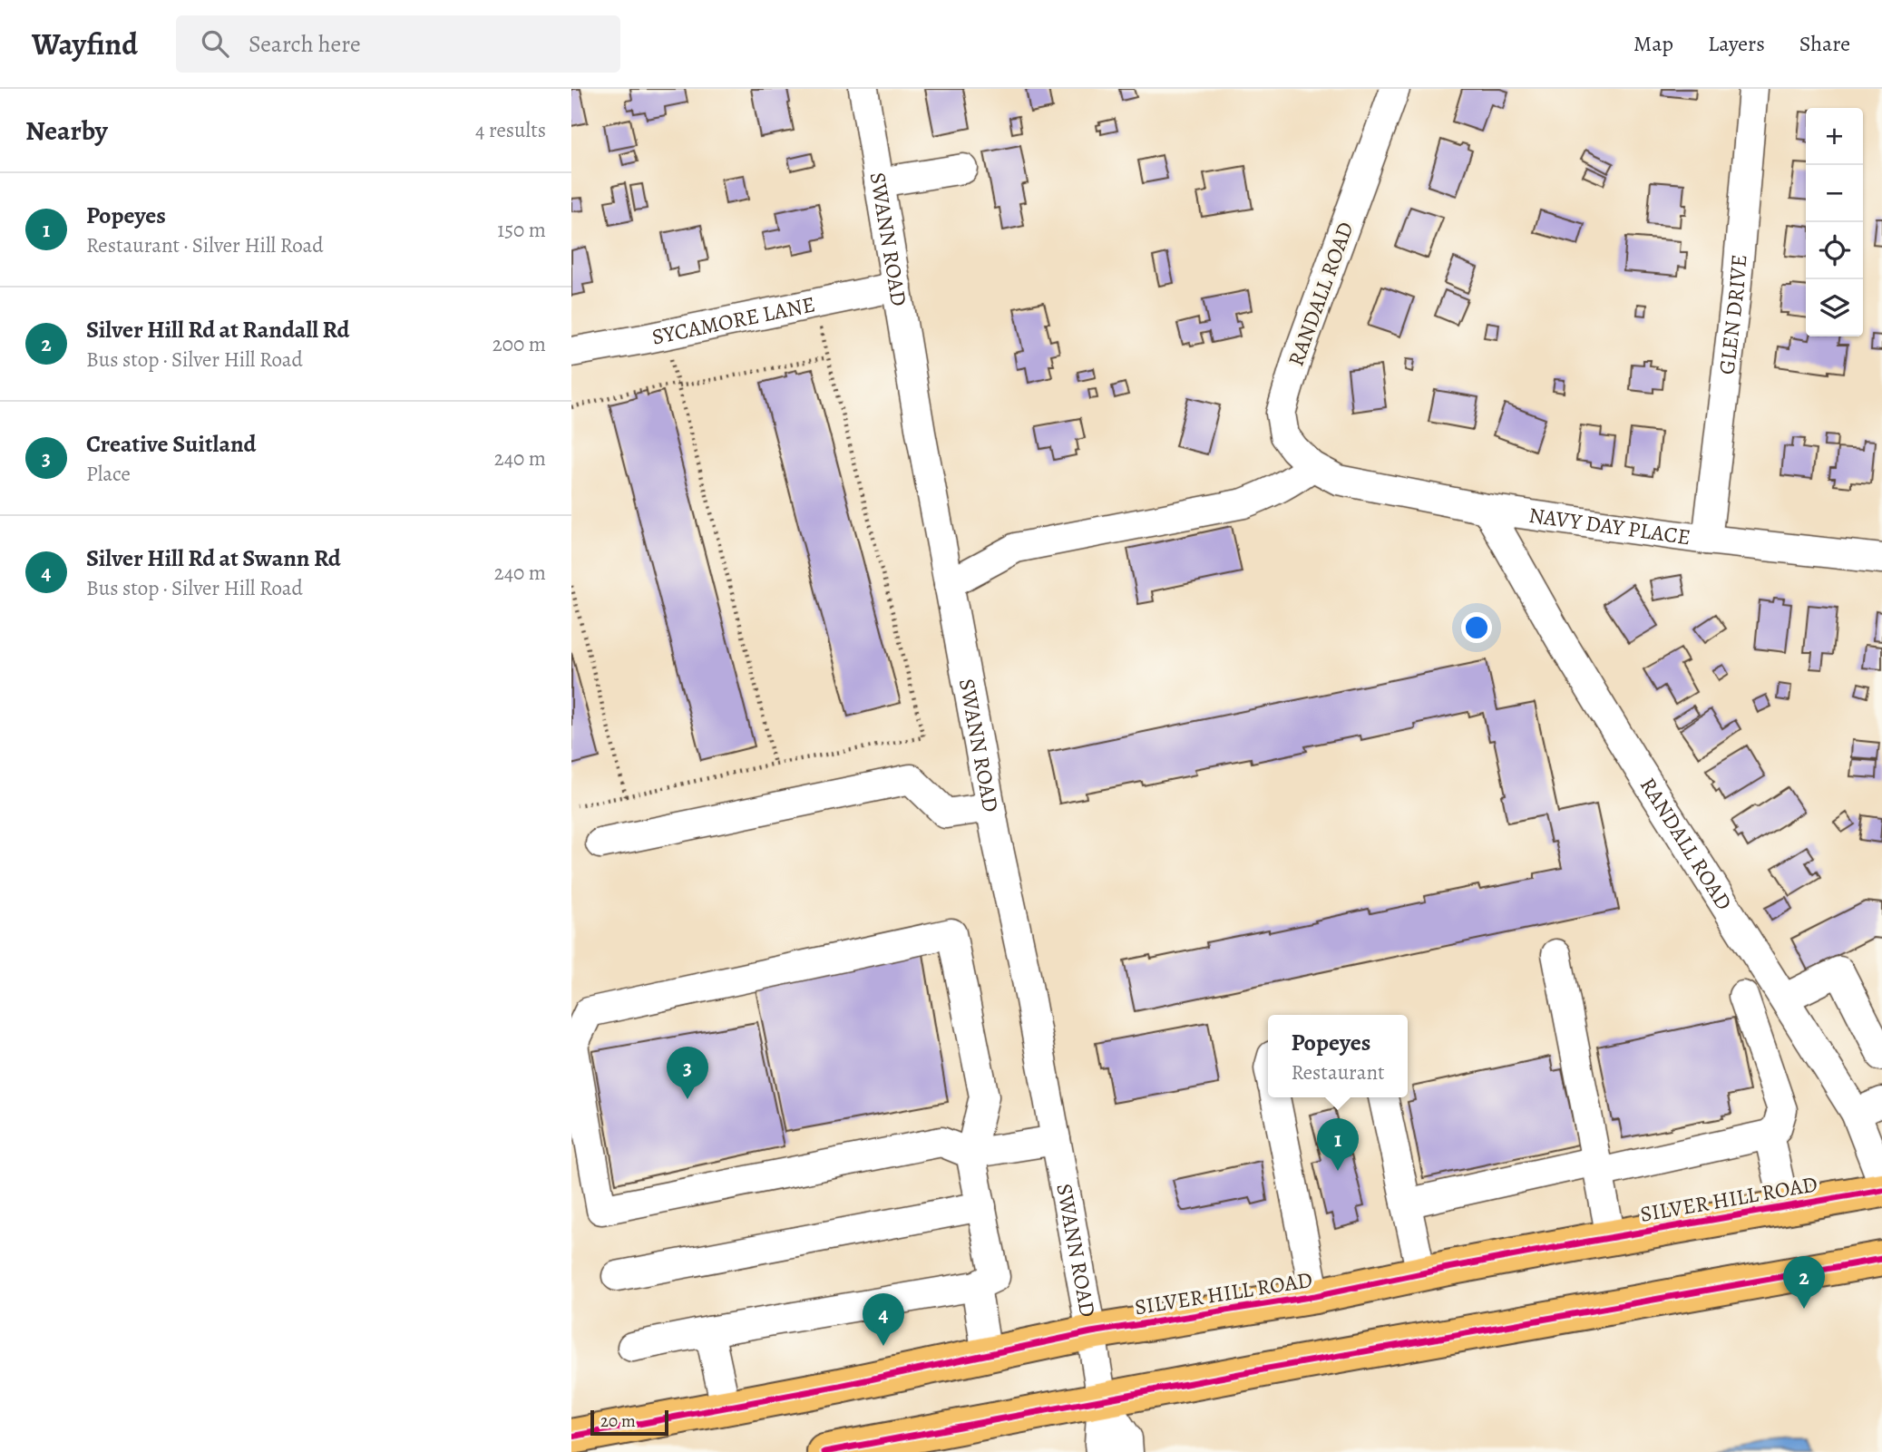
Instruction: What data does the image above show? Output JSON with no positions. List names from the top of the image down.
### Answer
{
  "streets": {
    "main road": ["SILVER HILL ROAD"],
    "street": [
      "SWANN ROAD",
      "RANDALL ROAD",
      "GLEN DRIVE",
      "SYCAMORE LANE",
      "NAVY DAY PLACE"
    ]
  },
  "crossings": [
    ["SWANN ROAD", "SYCAMORE LANE"],
    ["SWANN ROAD", "SILVER HILL ROAD"],
    ["RANDALL ROAD", "NAVY DAY PLACE"],
    ["GLEN DRIVE", "NAVY DAY PLACE"]
  ],
  "scale_bar": "20 m",
  "page": {
    "header": "Wayfind",
    "search": "Search here",
    "nav": ["Map", "Layers", "Share"],
    "heading": ["Nearby", "4 results"],
    "map_buttons": ["+", "−"],
    "list": [
      {
        "mark": "1",
        "name": "Popeyes",
        "note": "Restaurant · Silver Hill Road",
        "value": "150 m"
      },
      {
        "mark": "2",
        "name": "Silver Hill Rd at Randall Rd",
        "note": "Bus stop · Silver Hill Road",
        "value": "200 m"
      },
      {
        "mark": "3",
        "name": "Creative Suitland",
        "note": "Place",
        "value": "240 m"
      },
      {
        "mark": "4",
        "name": "Silver Hill Rd at Swann Rd",
        "note": "Bus stop · Silver Hill Road",
        "value": "240 m"
      }
    ],
    "popup": ["Popeyes", "Restaurant"],
    "pins": [
      "3",
      "1",
      "2",
      "4"
    ],
    "scale": "20 m"
  }
}
